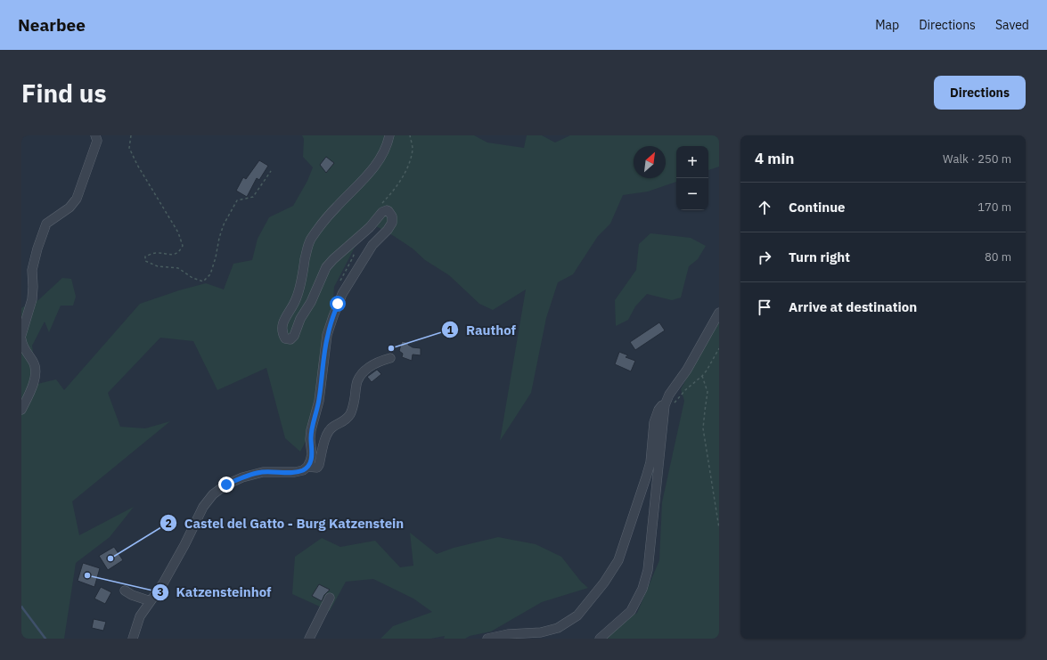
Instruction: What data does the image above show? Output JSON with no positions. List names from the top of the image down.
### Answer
{
  "places": ["Rauthof", "Castel del Gatto - Burg Katzenstein", "Katzensteinhof"],
  "north": "top right",
  "page": {
    "header": "Nearbee",
    "nav": ["Map", "Directions", "Saved"],
    "buttons": "Directions",
    "title": "Find us",
    "heading": ["4 min", "Walk · 250 m"],
    "map_buttons": ["+", "−"],
    "list": [
      ["Continue", "170 m"],
      ["Turn right", "80 m"],
      "Arrive at destination"
    ]
  }
}
